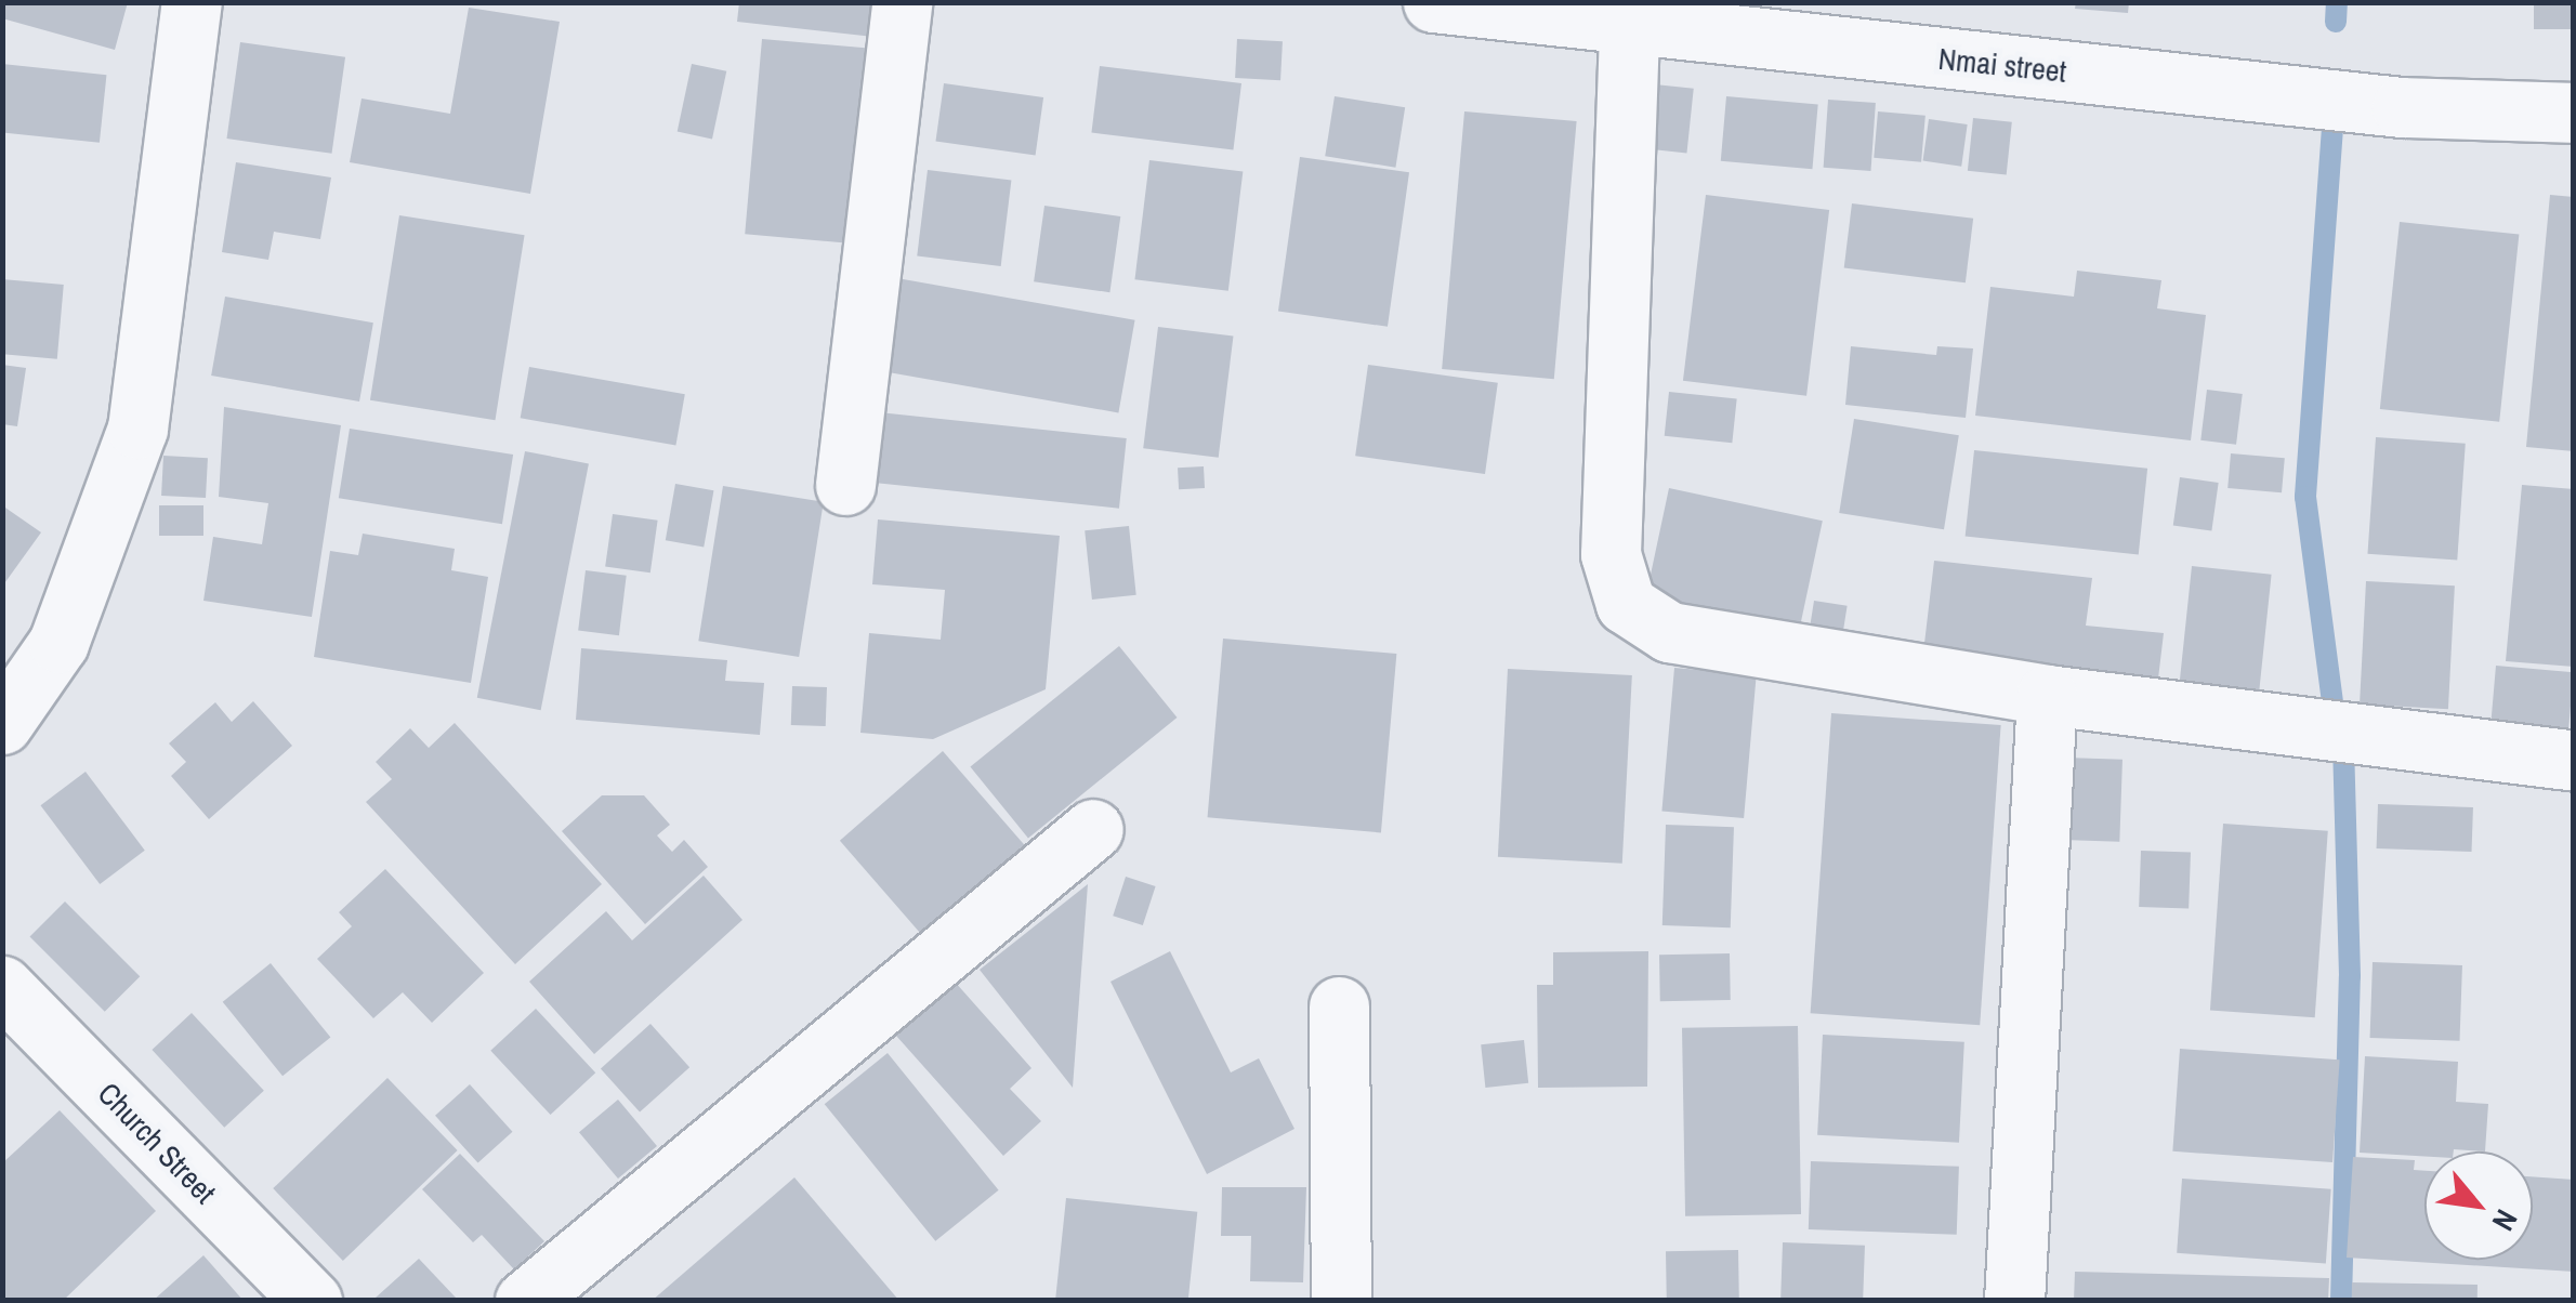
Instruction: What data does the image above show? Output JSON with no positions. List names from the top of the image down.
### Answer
{
  "streets": {
    "street": ["Nmai street", "Church Street"]
  },
  "north": "bottom right"
}
